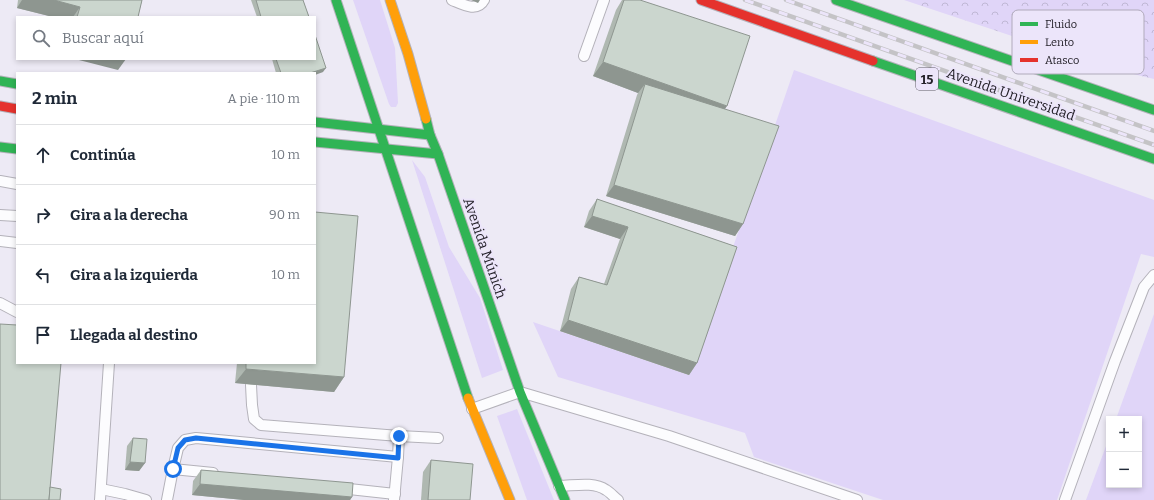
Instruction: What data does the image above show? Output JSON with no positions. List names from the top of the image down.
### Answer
{
  "streets": {
    "main road": ["15", "Avenida Universidad", "Avenida Múnich"]
  },
  "legend": ["Fluido", "Lento", "Atasco"],
  "page": {
    "search": "Buscar aquí",
    "heading": ["2 min", "A pie · 110 m"],
    "list": [
      ["Continúa", "10 m"],
      ["Gira a la derecha", "90 m"],
      ["Gira a la izquierda", "10 m"],
      "Llegada al destino"
    ],
    "map_buttons": ["+", "−"]
  }
}
